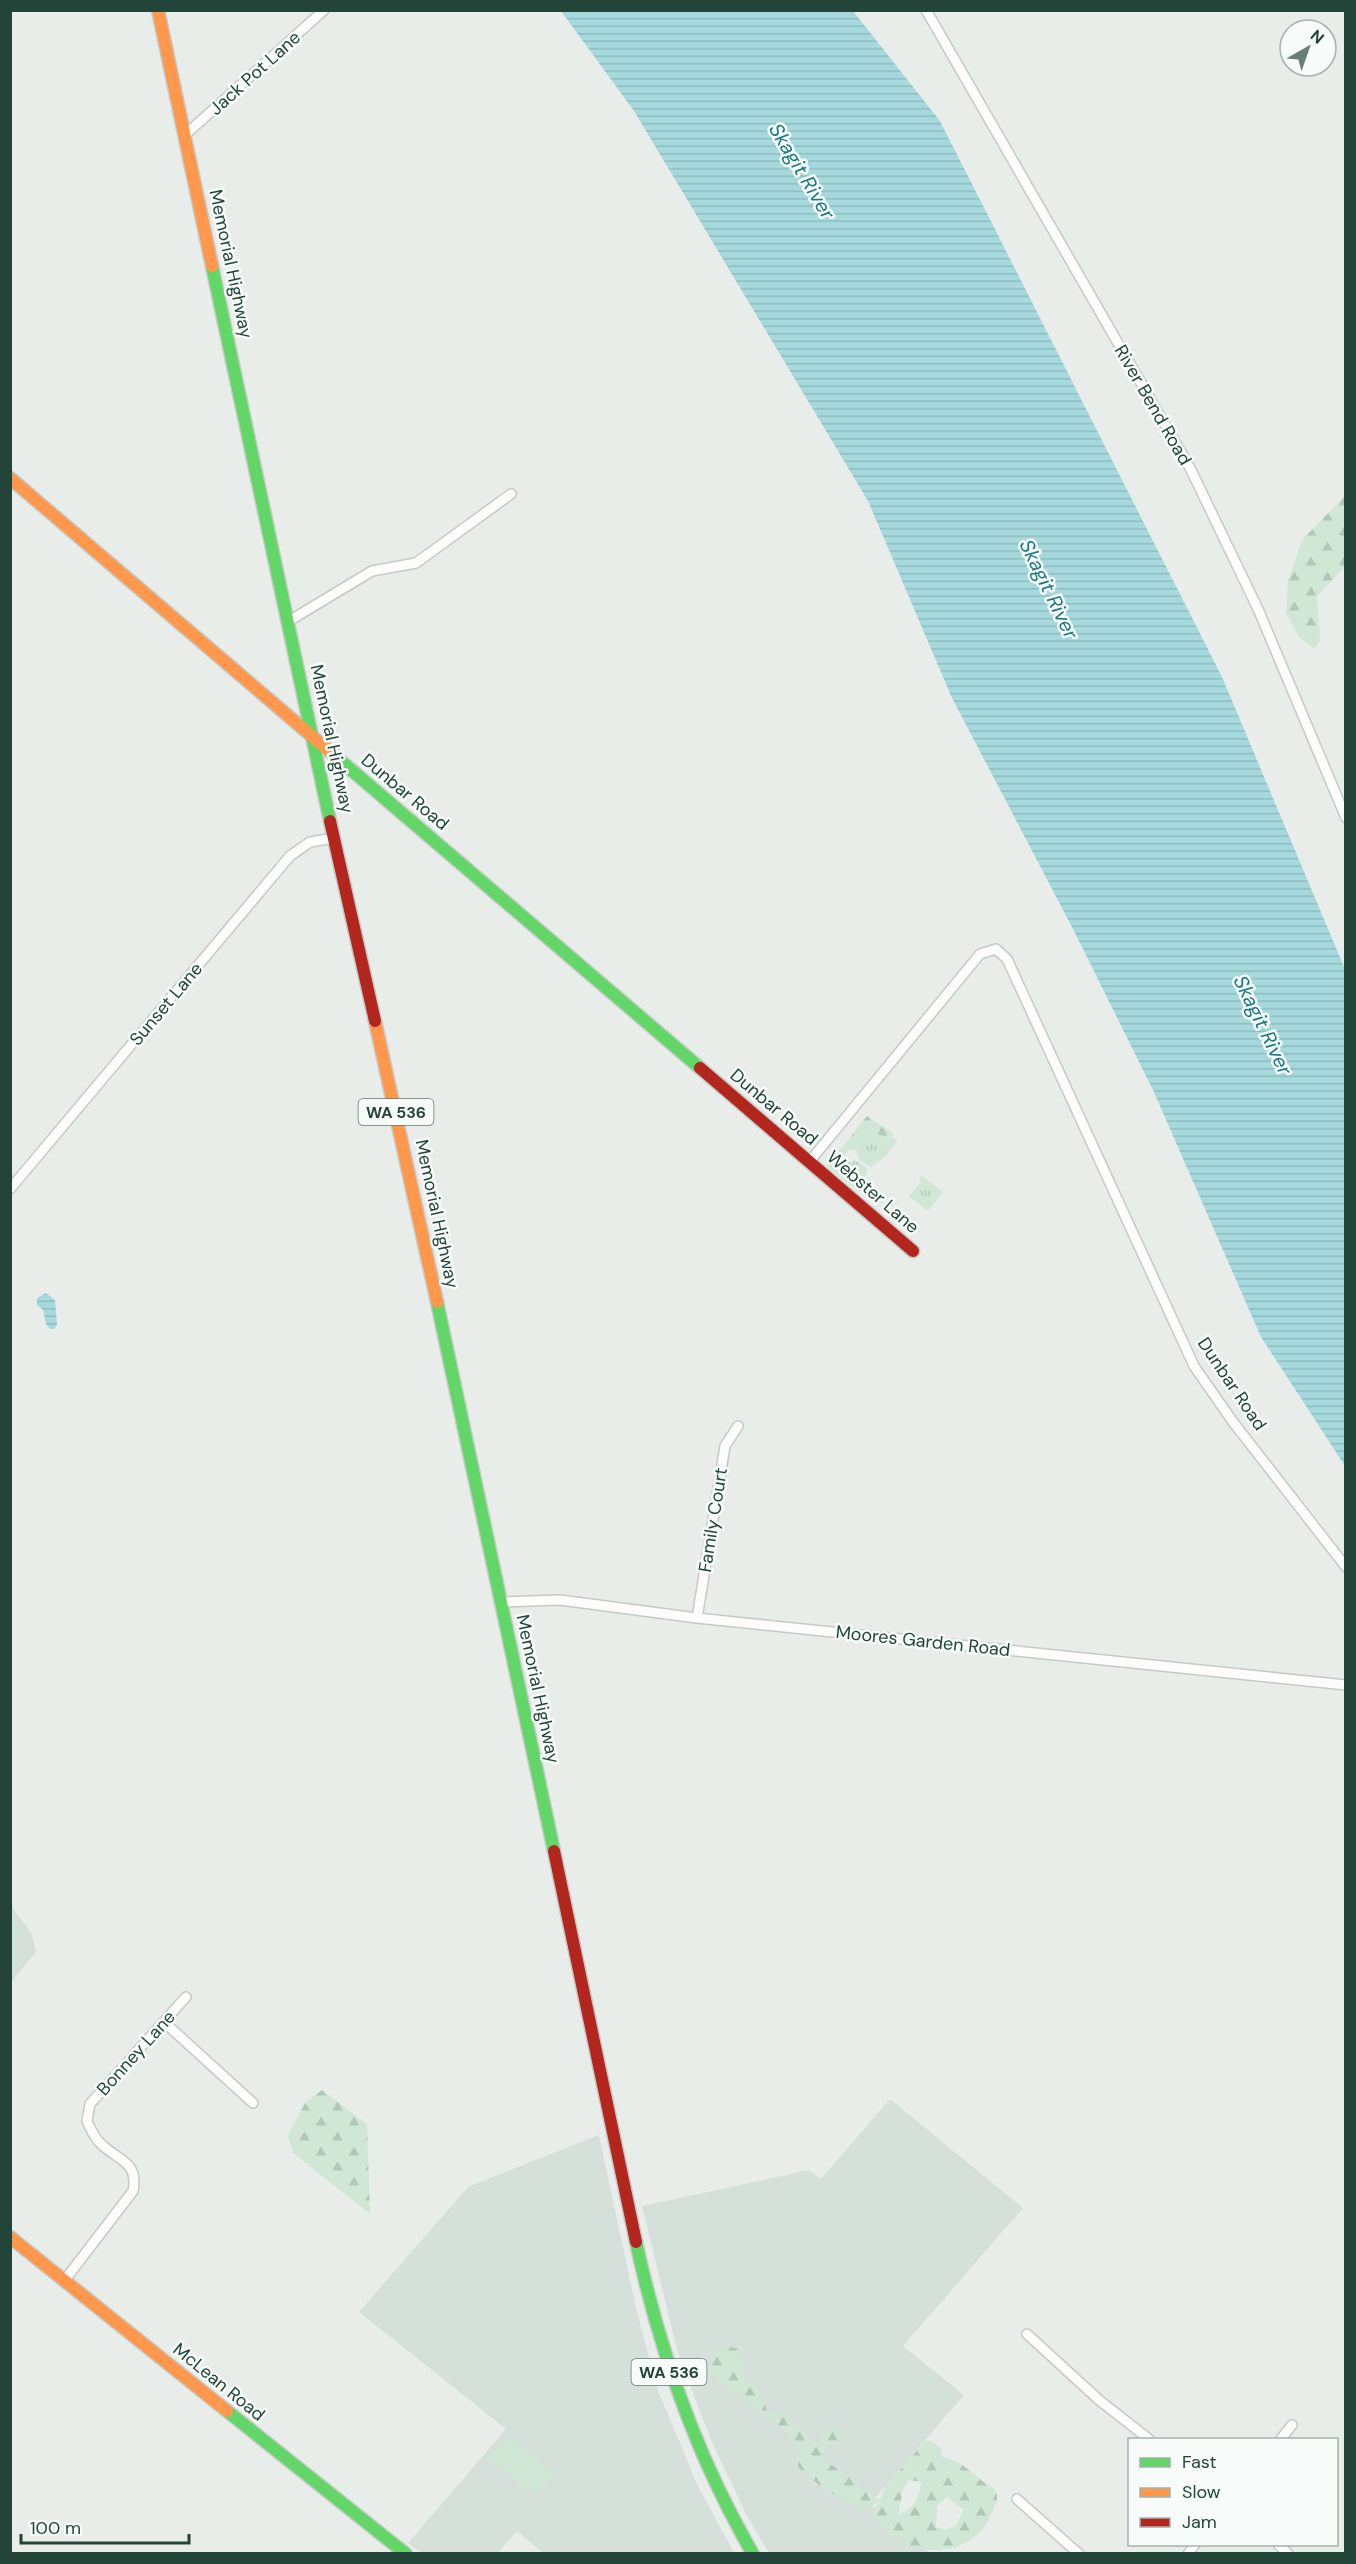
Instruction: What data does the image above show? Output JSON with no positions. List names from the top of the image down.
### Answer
{
  "streets": {
    "main road": [
      "Memorial Highway",
      "Dunbar Road",
      "WA 536",
      "Webster Lane",
      "McLean Road"
    ],
    "street": [
      "Jack Pot Lane",
      "River Bend Road",
      "Sunset Lane",
      "Family Court",
      "Moores Garden Road",
      "Bonney Lane"
    ]
  },
  "crossings": [
    ["Jack Pot Lane", "Memorial Highway"],
    ["Memorial Highway", "Dunbar Road"],
    ["Memorial Highway", "Sunset Lane"],
    ["Memorial Highway", "Moores Garden Road"],
    ["Dunbar Road", "Webster Lane"],
    ["Family Court", "Moores Garden Road"],
    ["Bonney Lane", "McLean Road"]
  ],
  "water": ["Skagit River"],
  "legend": ["Fast", "Slow", "Jam"],
  "scale_bar": "100 m",
  "north": "top right"
}
